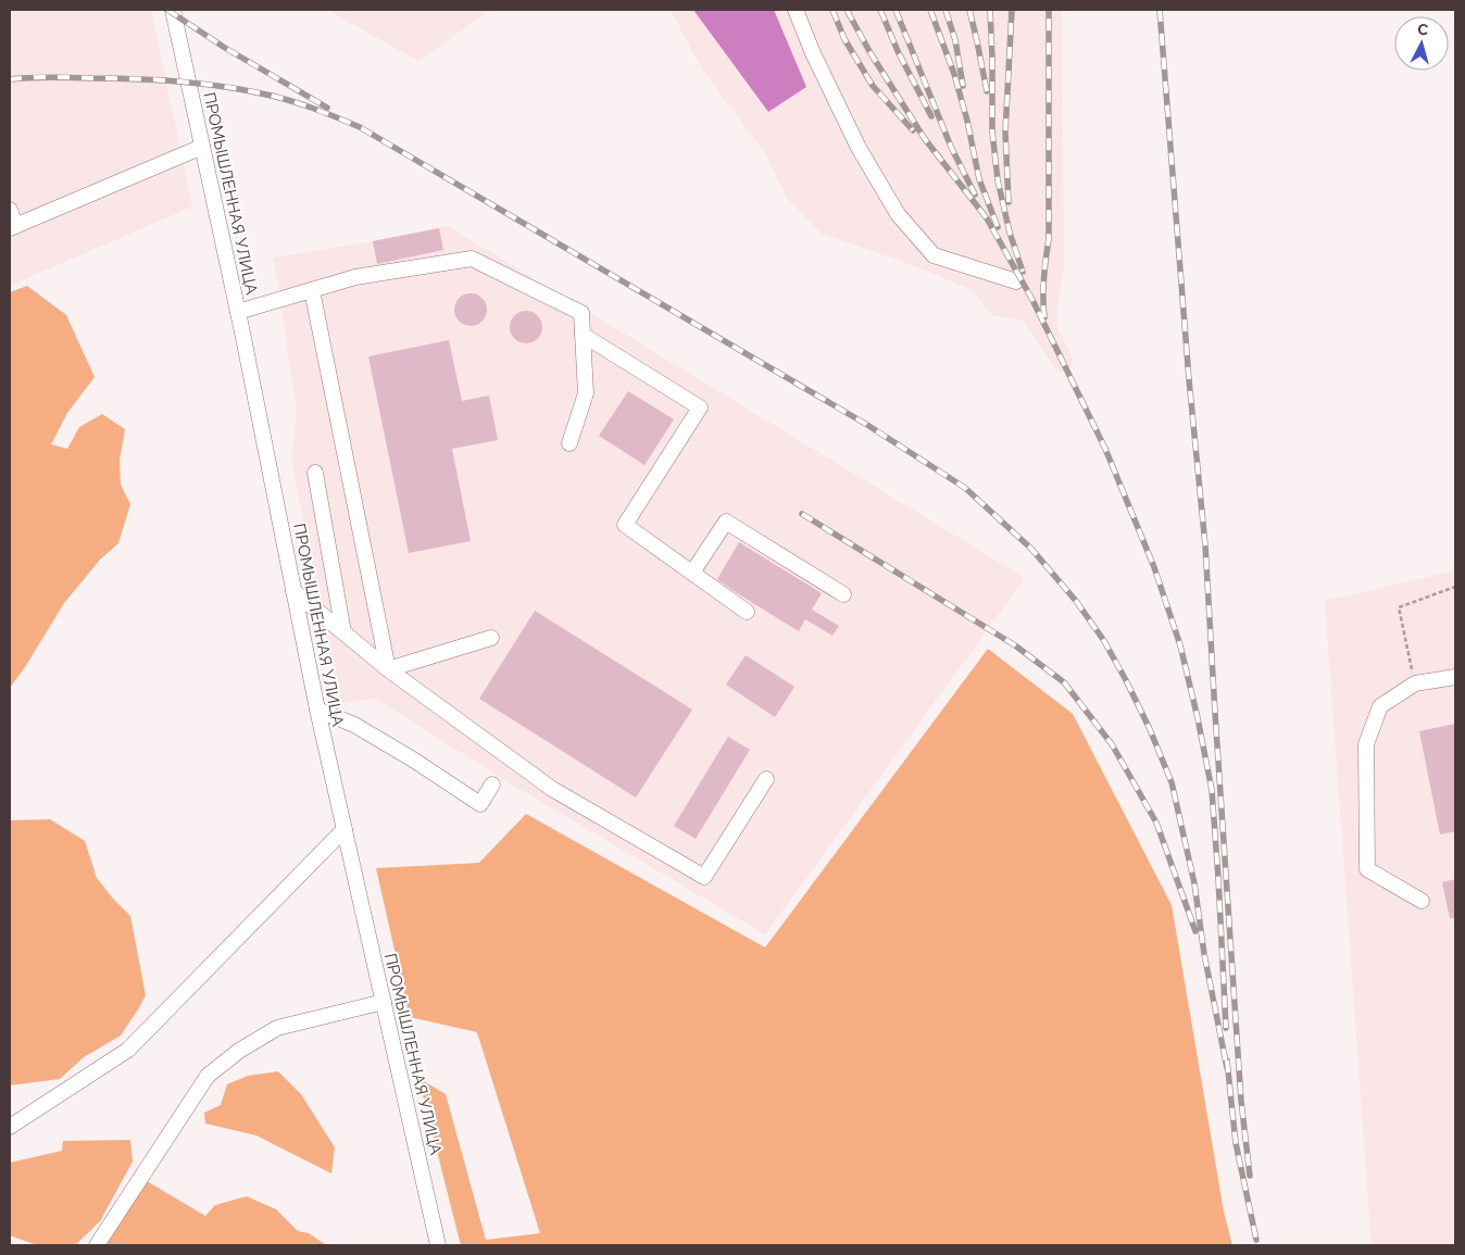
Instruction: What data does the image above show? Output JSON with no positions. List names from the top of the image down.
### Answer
{
  "streets": {
    "street": ["ПРОМЫШЛЕННАЯ УЛИЦА"]
  },
  "north": "top"
}
